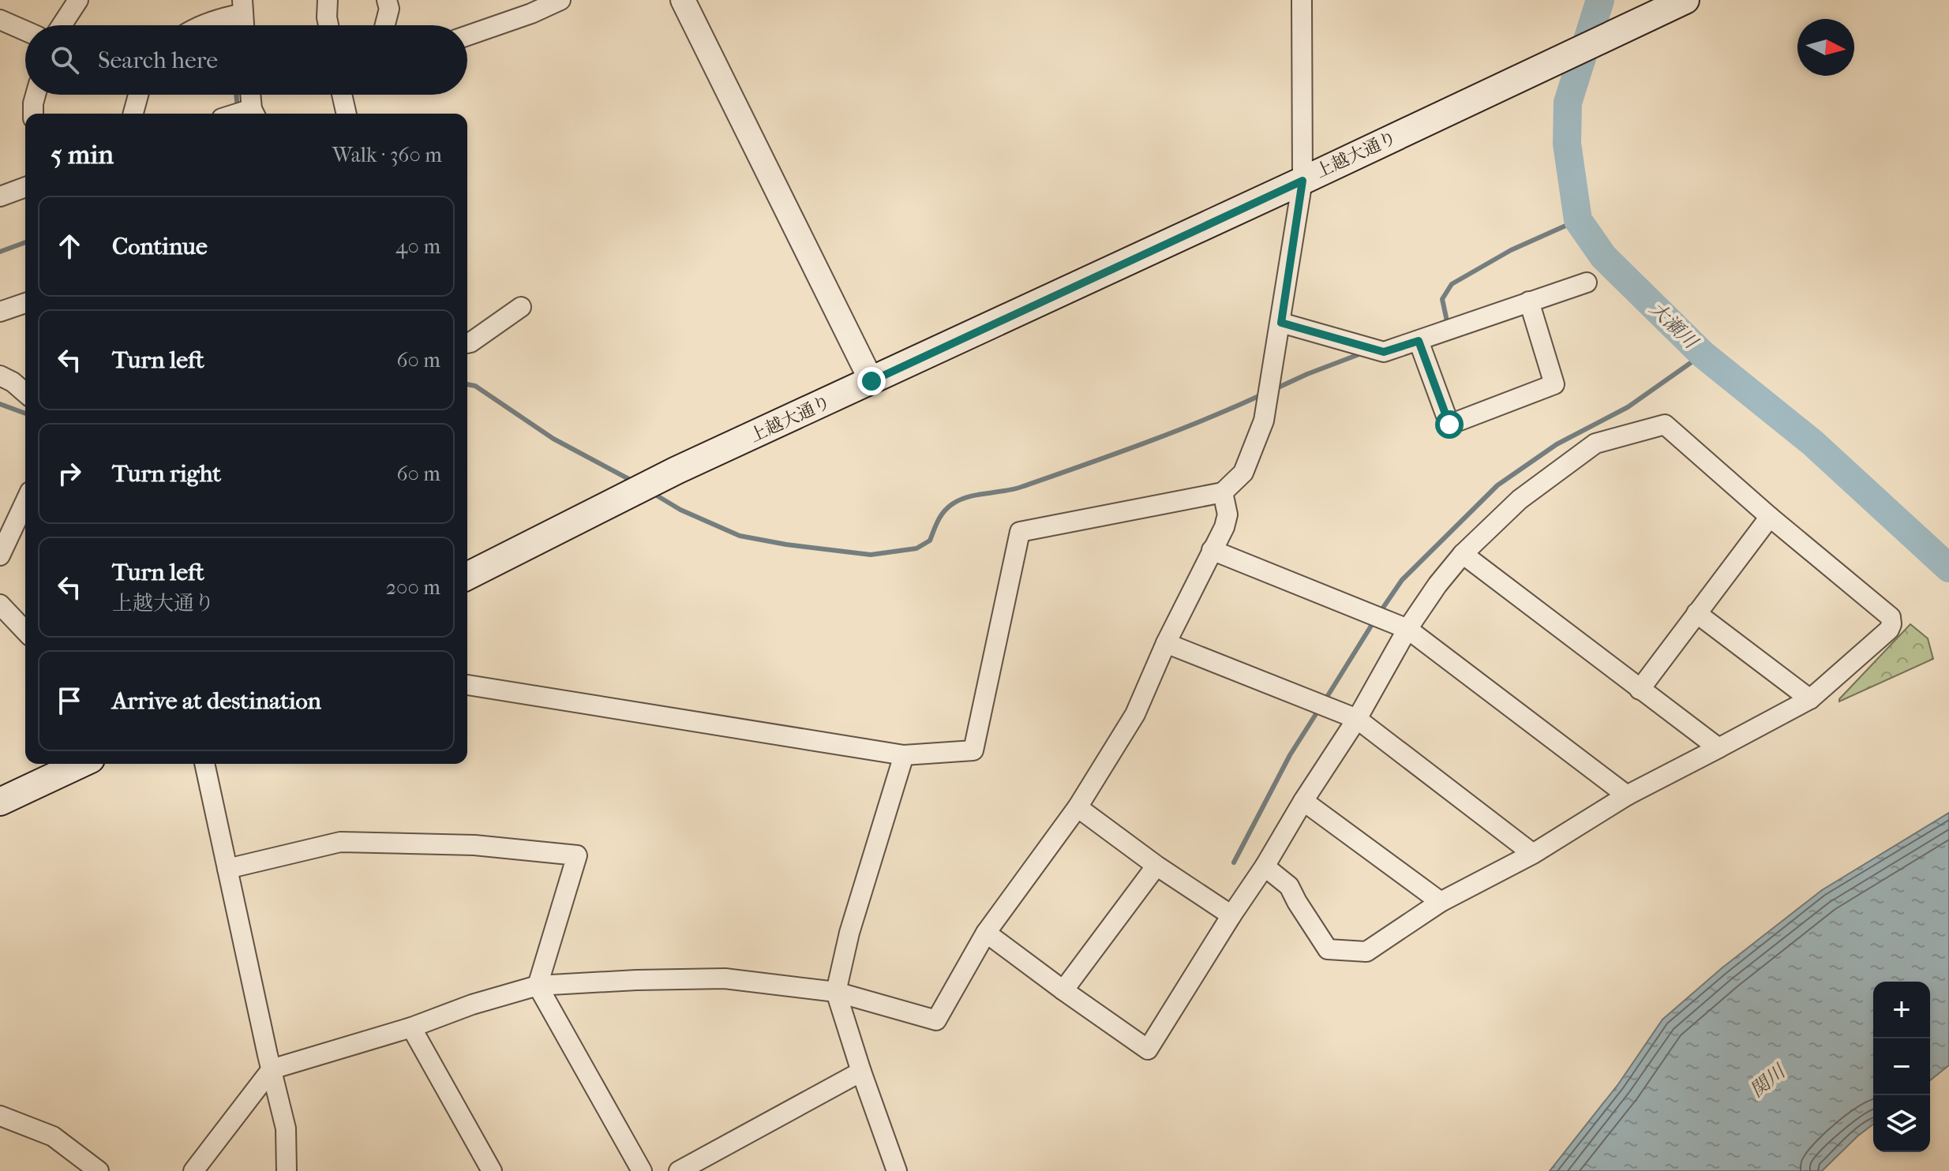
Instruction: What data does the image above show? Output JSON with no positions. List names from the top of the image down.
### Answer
{
  "streets": {
    "main road": ["上越大通り"]
  },
  "water": ["大瀬川", "関川"],
  "north": "right",
  "page": {
    "search": "Search here",
    "heading": ["5 min", "Walk · 360 m"],
    "list": [
      ["Continue", "40 m"],
      ["Turn left", "60 m"],
      ["Turn right", "60 m"],
      ["Turn left", "上越大通り", "200 m"],
      "Arrive at destination"
    ],
    "map_buttons": ["+", "−"]
  }
}
